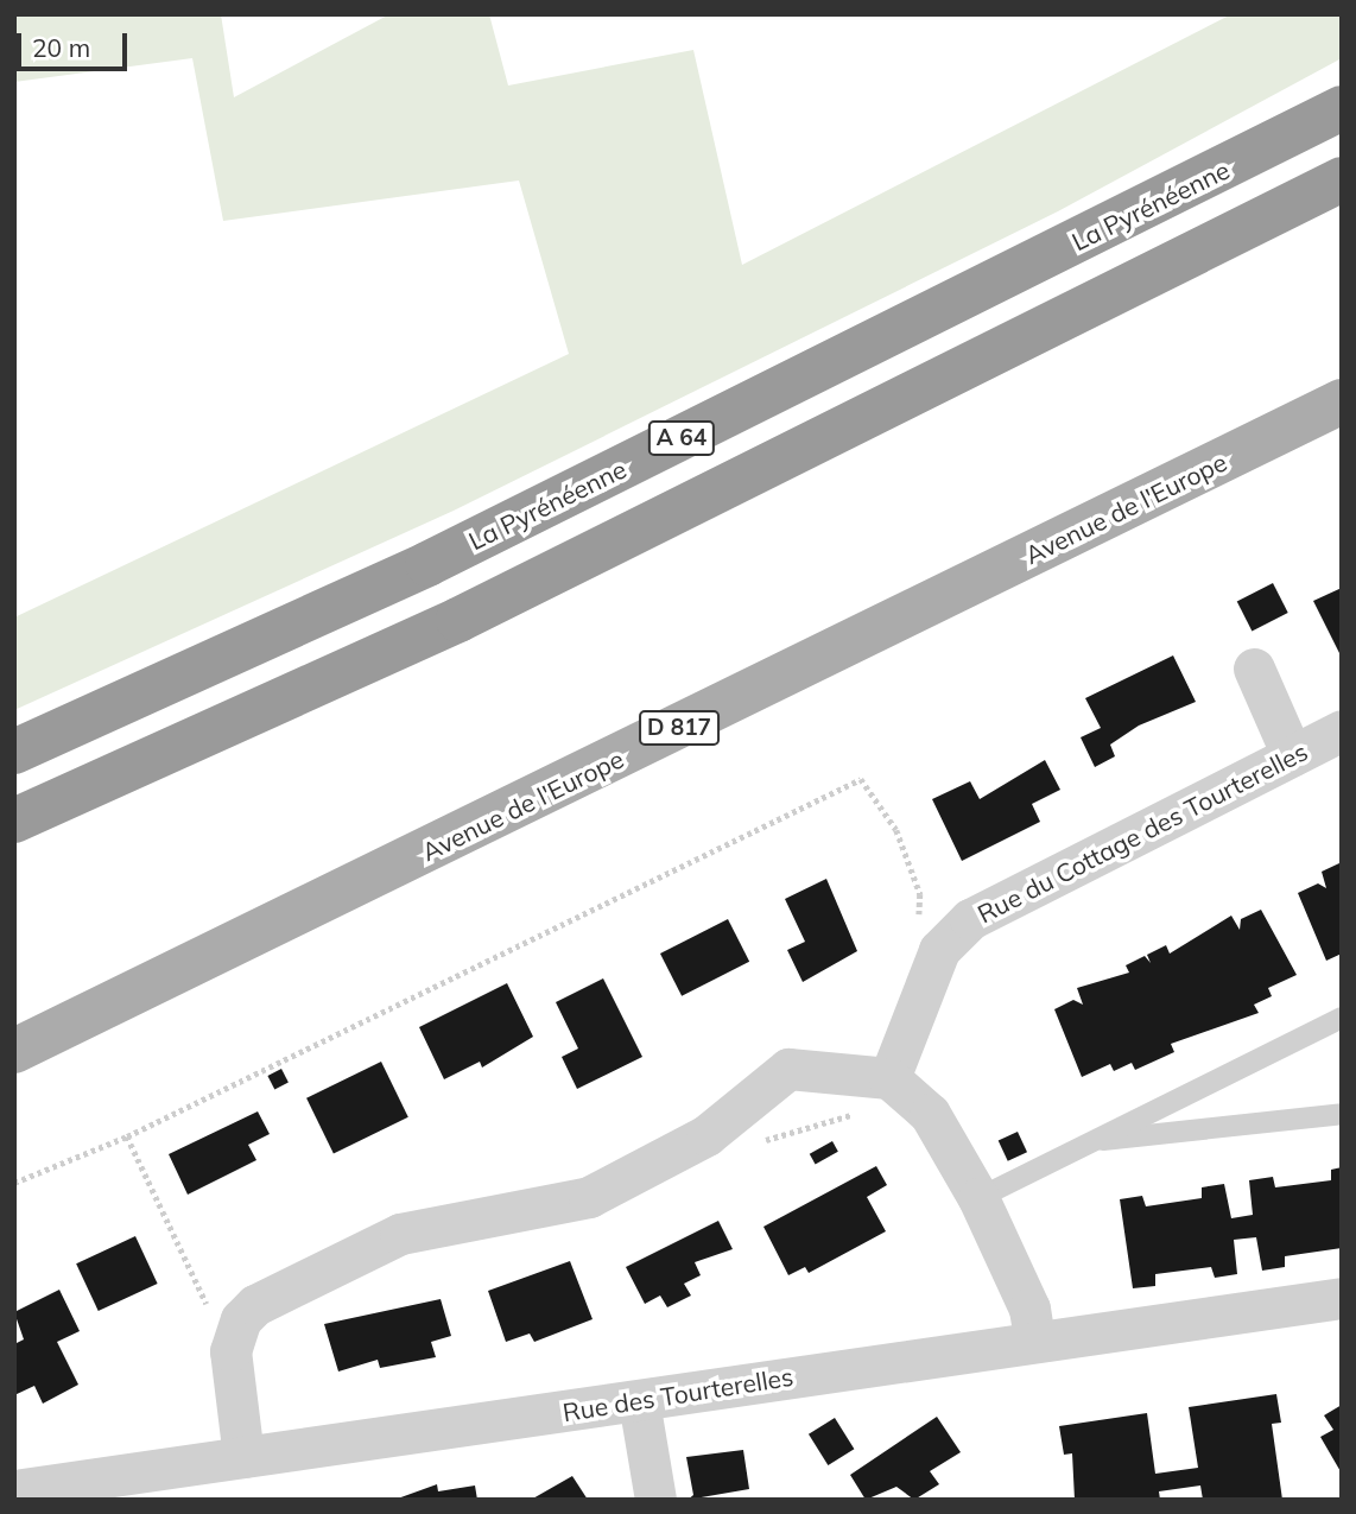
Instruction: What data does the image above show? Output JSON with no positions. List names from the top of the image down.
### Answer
{
  "streets": {
    "highway": ["La Pyrénéenne", "A 64"],
    "main road": ["Avenue de l'Europe", "D 817"],
    "street": ["Rue du Cottage des Tourterelles", "Rue des Tourterelles"]
  },
  "scale_bar": "20 m"
}
